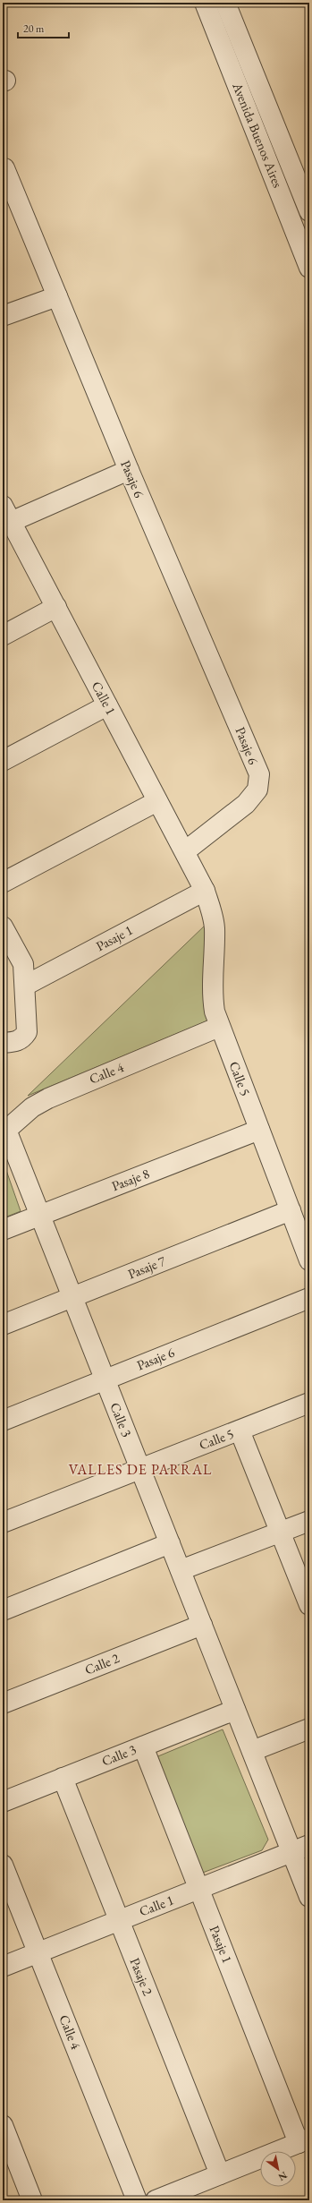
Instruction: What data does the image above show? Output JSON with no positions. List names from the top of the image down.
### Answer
{
  "streets": {
    "street": [
      "Avenida Buenos Aires",
      "Pasaje 6",
      "Calle 1",
      "Pasaje 1",
      "Calle 4",
      "Calle 5",
      "Pasaje 8",
      "Pasaje 7",
      "Calle 3",
      "Calle 2",
      "Pasaje 2"
    ]
  },
  "crossings": [
    ["Pasaje 6", "Calle 1"],
    ["Pasaje 6", "Calle 3"],
    ["Calle 1", "Pasaje 1"],
    ["Calle 1", "Calle 4"],
    ["Calle 1", "Calle 5"],
    ["Calle 1", "Calle 3"],
    ["Calle 1", "Pasaje 2"],
    ["Pasaje 1", "Calle 5"],
    ["Pasaje 1", "Calle 3"],
    ["Calle 4", "Calle 5"],
    ["Calle 4", "Calle 3"],
    ["Calle 5", "Pasaje 8"],
    ["Calle 5", "Pasaje 7"],
    ["Calle 5", "Calle 3"],
    ["Pasaje 8", "Calle 3"],
    ["Pasaje 7", "Calle 3"],
    ["Calle 3", "Calle 2"],
    ["Calle 3", "Pasaje 2"]
  ],
  "districts": ["VALLES DE PARRAL"],
  "scale_bar": "20 m",
  "north": "bottom right"
}
